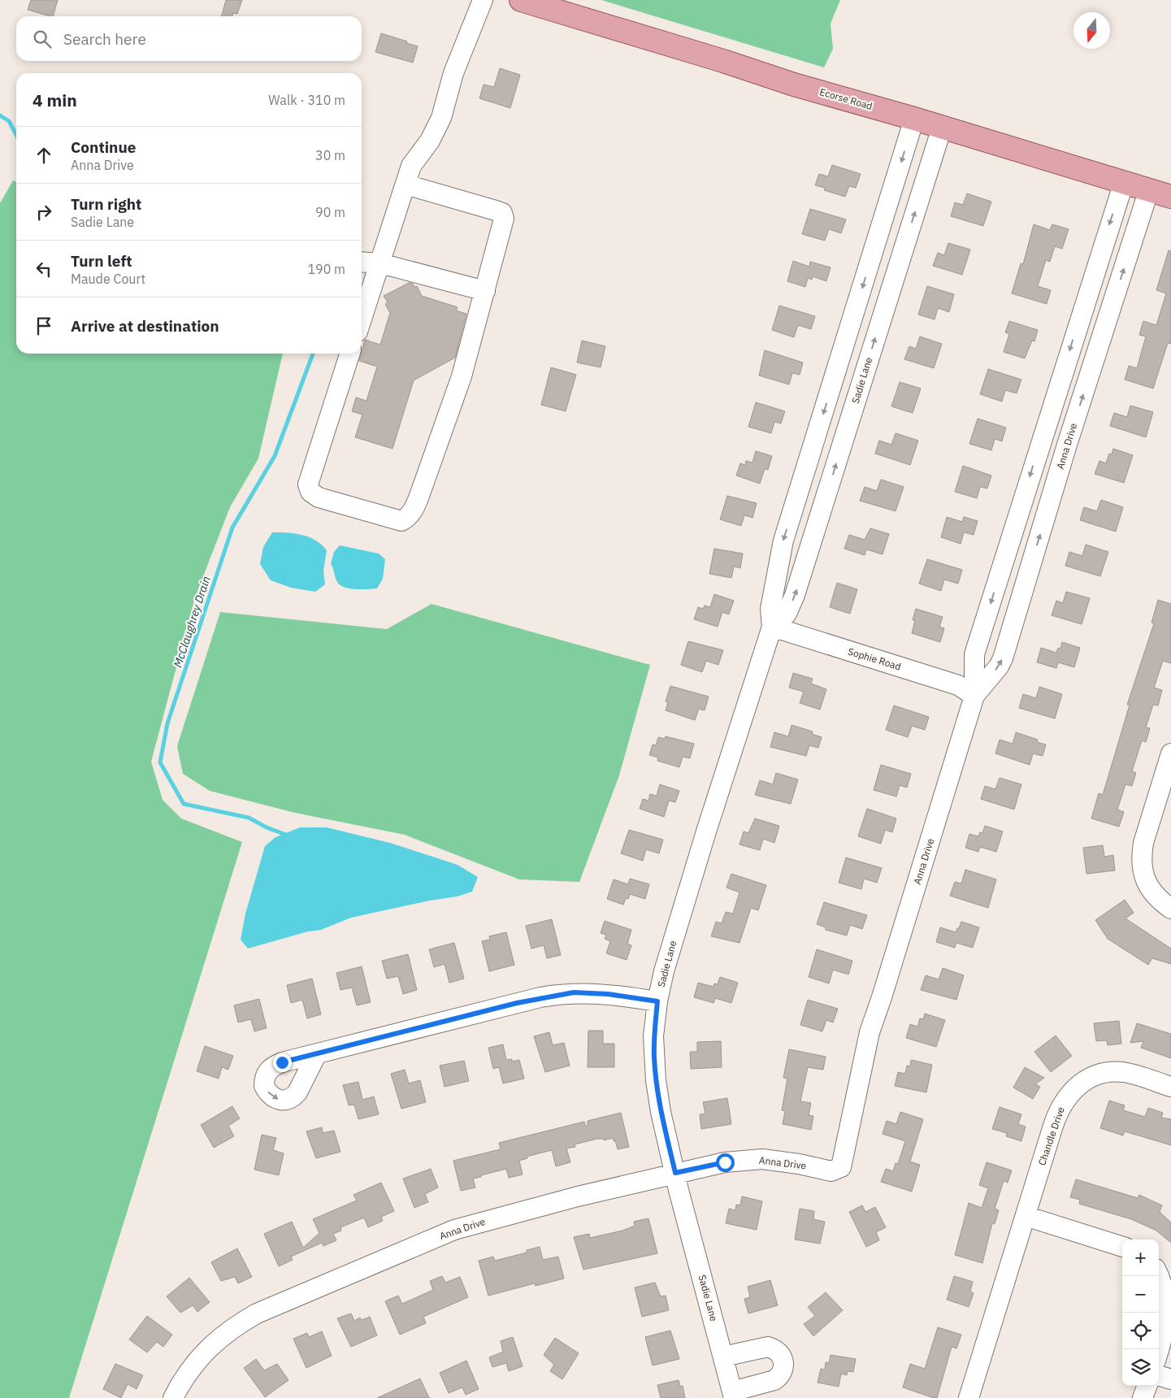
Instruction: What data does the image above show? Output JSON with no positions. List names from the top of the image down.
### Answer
{
  "streets": {
    "main road": ["Ecorse Road"],
    "street": [
      "Sadie Lane",
      "Anna Drive",
      "Sophie Road",
      "Chandle Drive"
    ]
  },
  "crossings": [
    ["Ecorse Road", "Sadie Lane"],
    ["Ecorse Road", "Anna Drive"],
    ["Sadie Lane", "Anna Drive"],
    ["Sadie Lane", "Sophie Road"],
    ["Anna Drive", "Sophie Road"]
  ],
  "water": ["McClaughrey Drain"],
  "north": "bottom",
  "page": {
    "search": "Search here",
    "heading": ["4 min", "Walk · 310 m"],
    "list": [
      ["Continue", "Anna Drive", "30 m"],
      ["Turn right", "Sadie Lane", "90 m"],
      ["Turn left", "Maude Court", "190 m"],
      "Arrive at destination"
    ],
    "map_buttons": ["+", "−"]
  }
}
